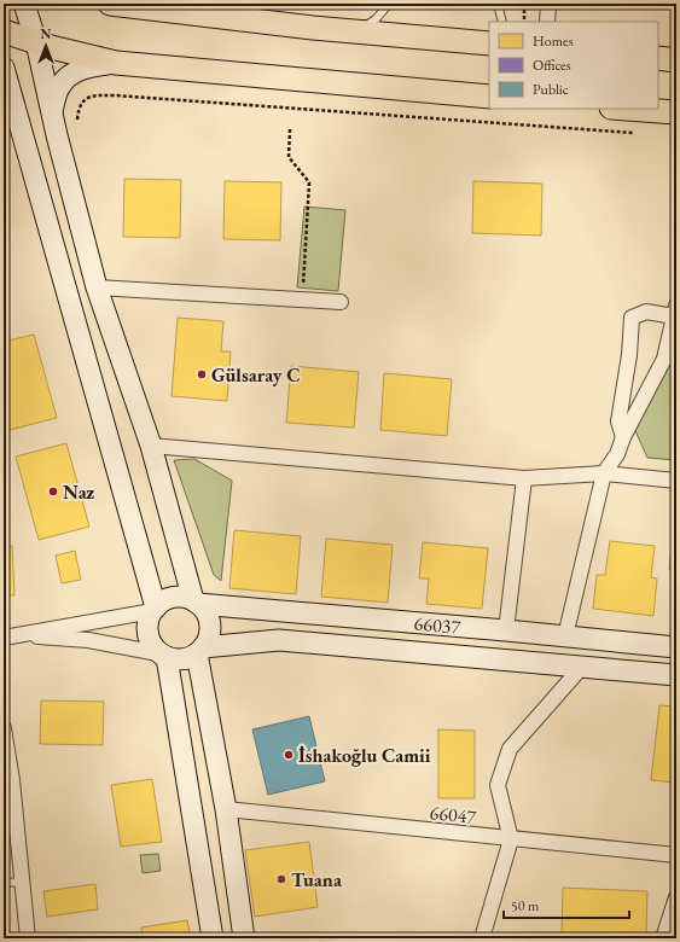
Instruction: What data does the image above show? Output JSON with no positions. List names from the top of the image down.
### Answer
{
  "streets": {
    "street": ["66037", "66047"]
  },
  "places": [
    "Gülsaray C",
    "Naz",
    "İshakoğlu Camii",
    "Tuana"
  ],
  "legend": ["Homes", "Offices", "Public"],
  "scale_bar": "50 m",
  "north": "top"
}
